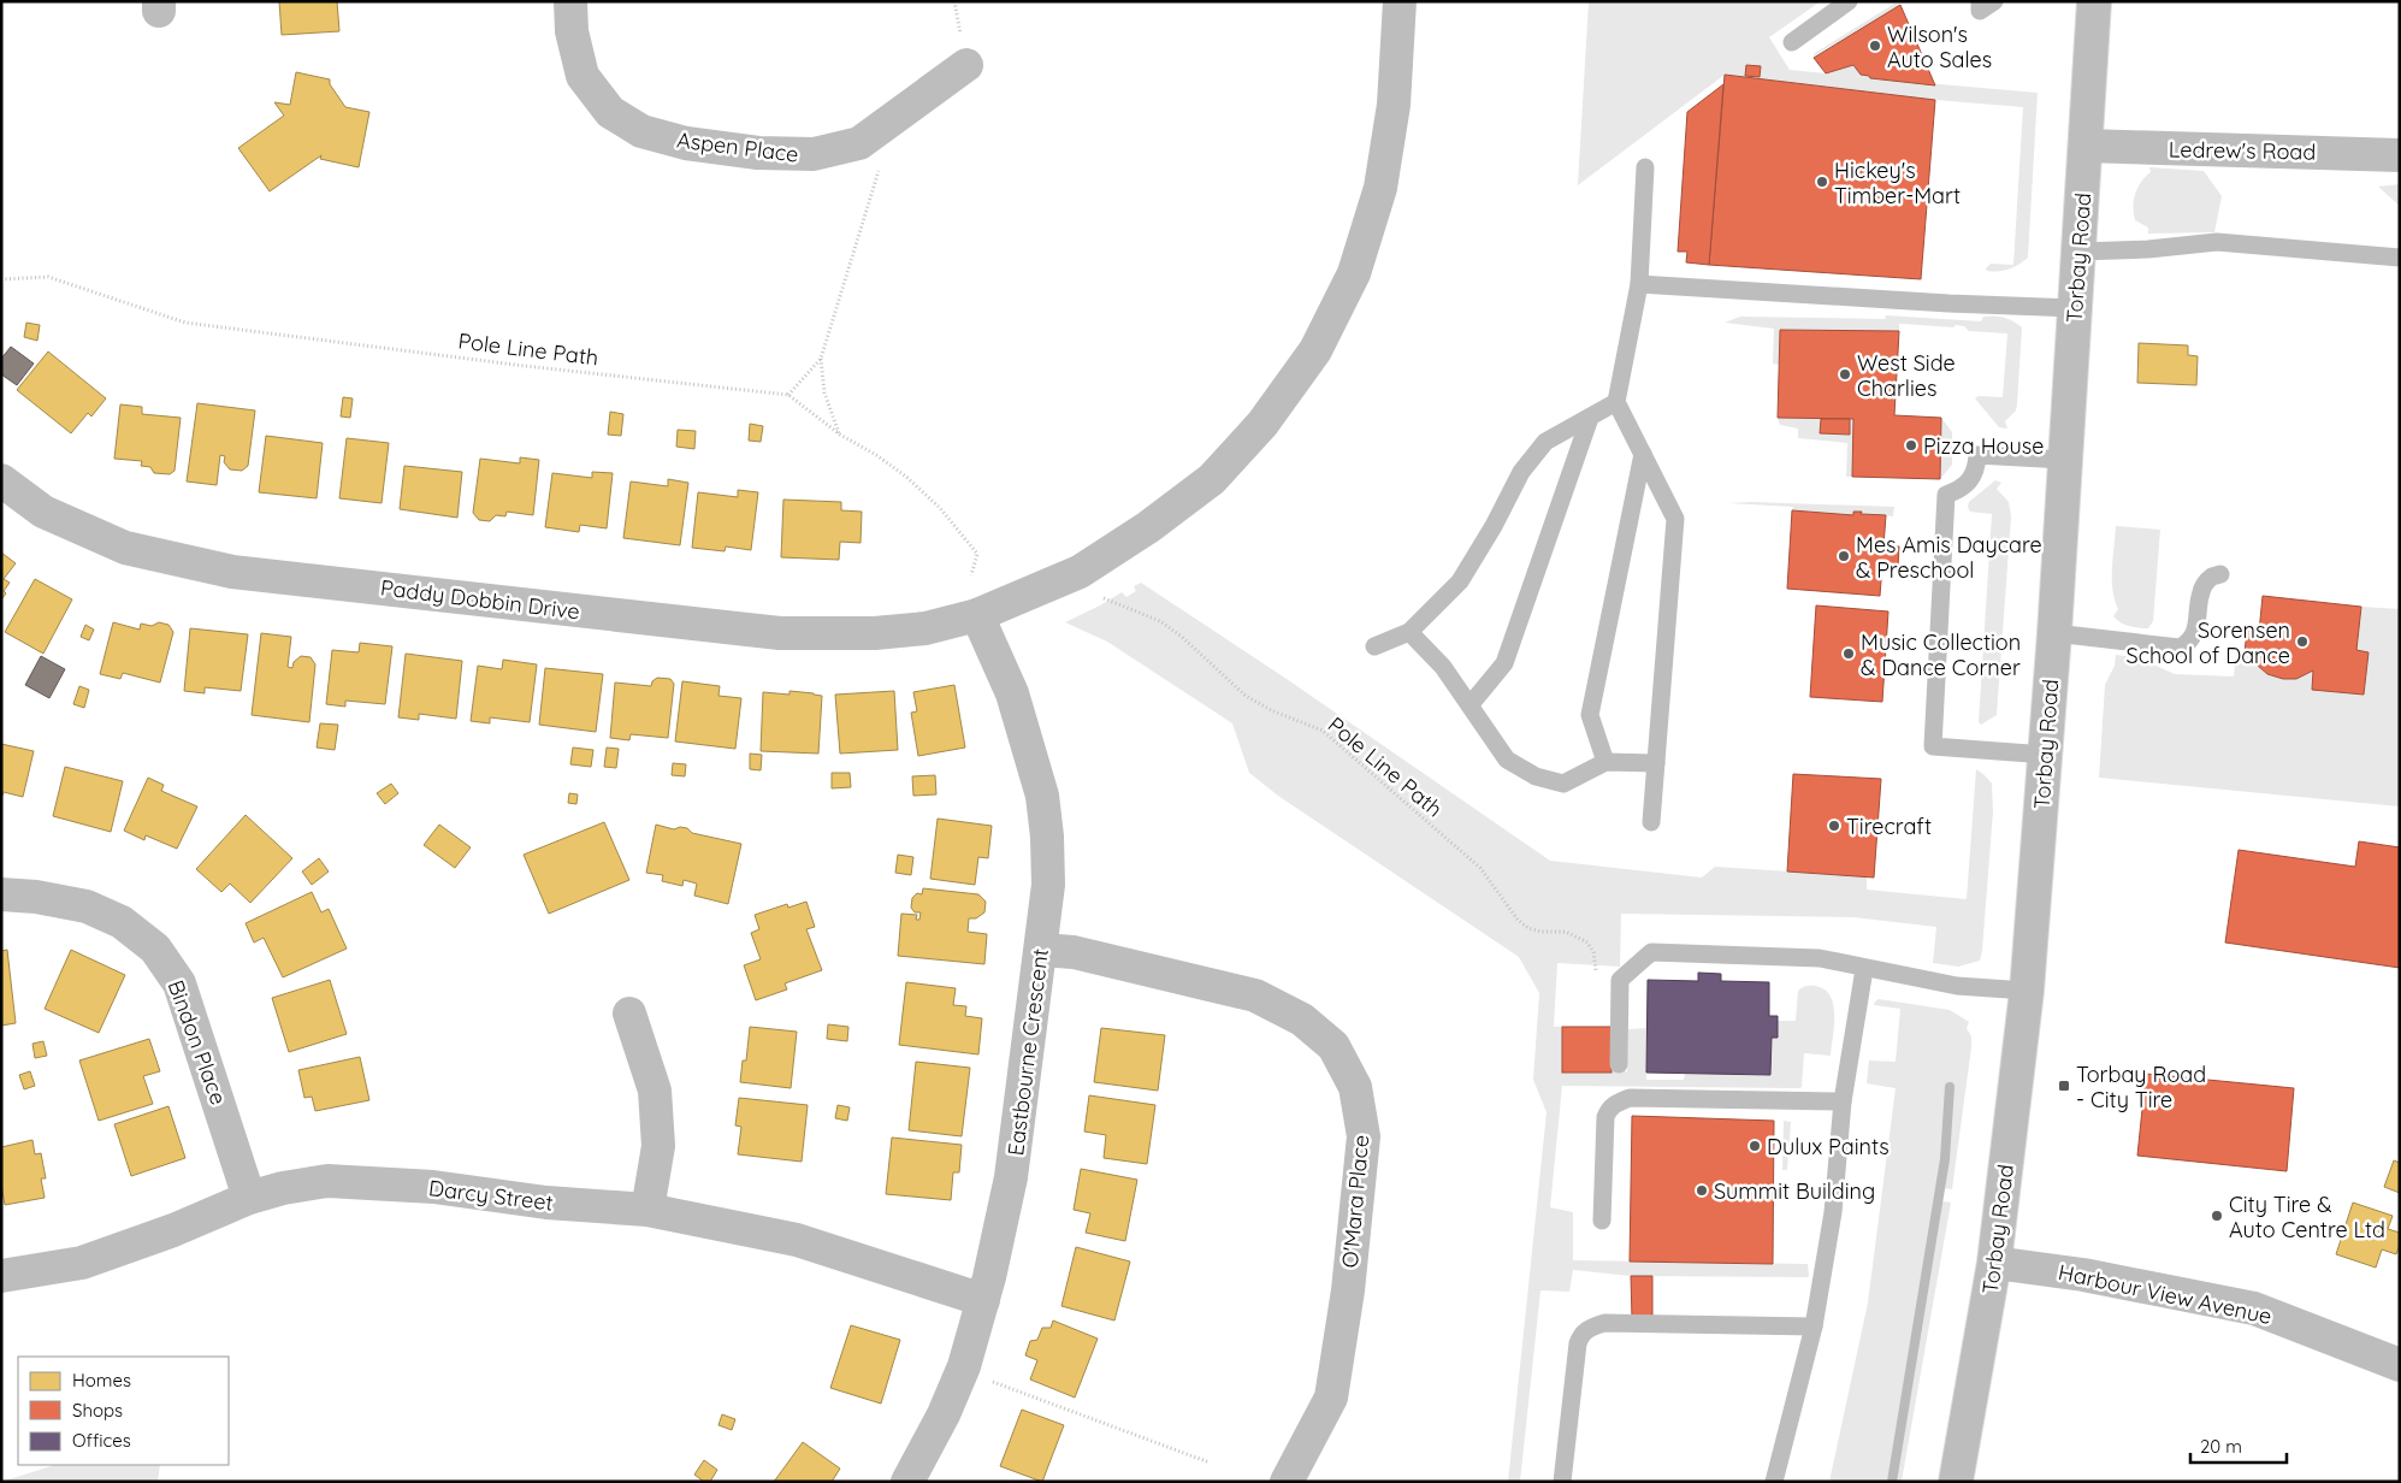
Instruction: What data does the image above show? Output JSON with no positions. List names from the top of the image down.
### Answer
{
  "streets": {
    "street": [
      "Aspen Place",
      "Ledrew's Road",
      "Torbay Road",
      "Paddy Dobbin Drive",
      "Bindon Place",
      "Eastbourne Crescent",
      "Darcy Street",
      "O'Mara Place",
      "Harbour View Avenue"
    ],
    "path": ["Pole Line Path"]
  },
  "crossings": [
    ["Ledrew's Road", "Torbay Road"],
    ["Torbay Road", "Harbour View Avenue"],
    ["Paddy Dobbin Drive", "Eastbourne Crescent"],
    ["Bindon Place", "Darcy Street"],
    ["Eastbourne Crescent", "Darcy Street"],
    ["Eastbourne Crescent", "O'Mara Place"]
  ],
  "places": {
    "other": [
      "Wilson's Auto Sales",
      "Hickey's Timber-Mart",
      "West Side Charlies",
      "Pizza House",
      "Mes Amis Daycare & Preschool",
      "Sorensen School of Dance",
      "Music Collection & Dance Corner",
      "Tirecraft",
      "Dulux Paints",
      "Summit Building",
      "City Tire & Auto Centre Ltd"
    ],
    "transit": ["Torbay Road - City Tire"]
  },
  "legend": ["Homes", "Shops", "Offices"],
  "scale_bar": "20 m"
}
